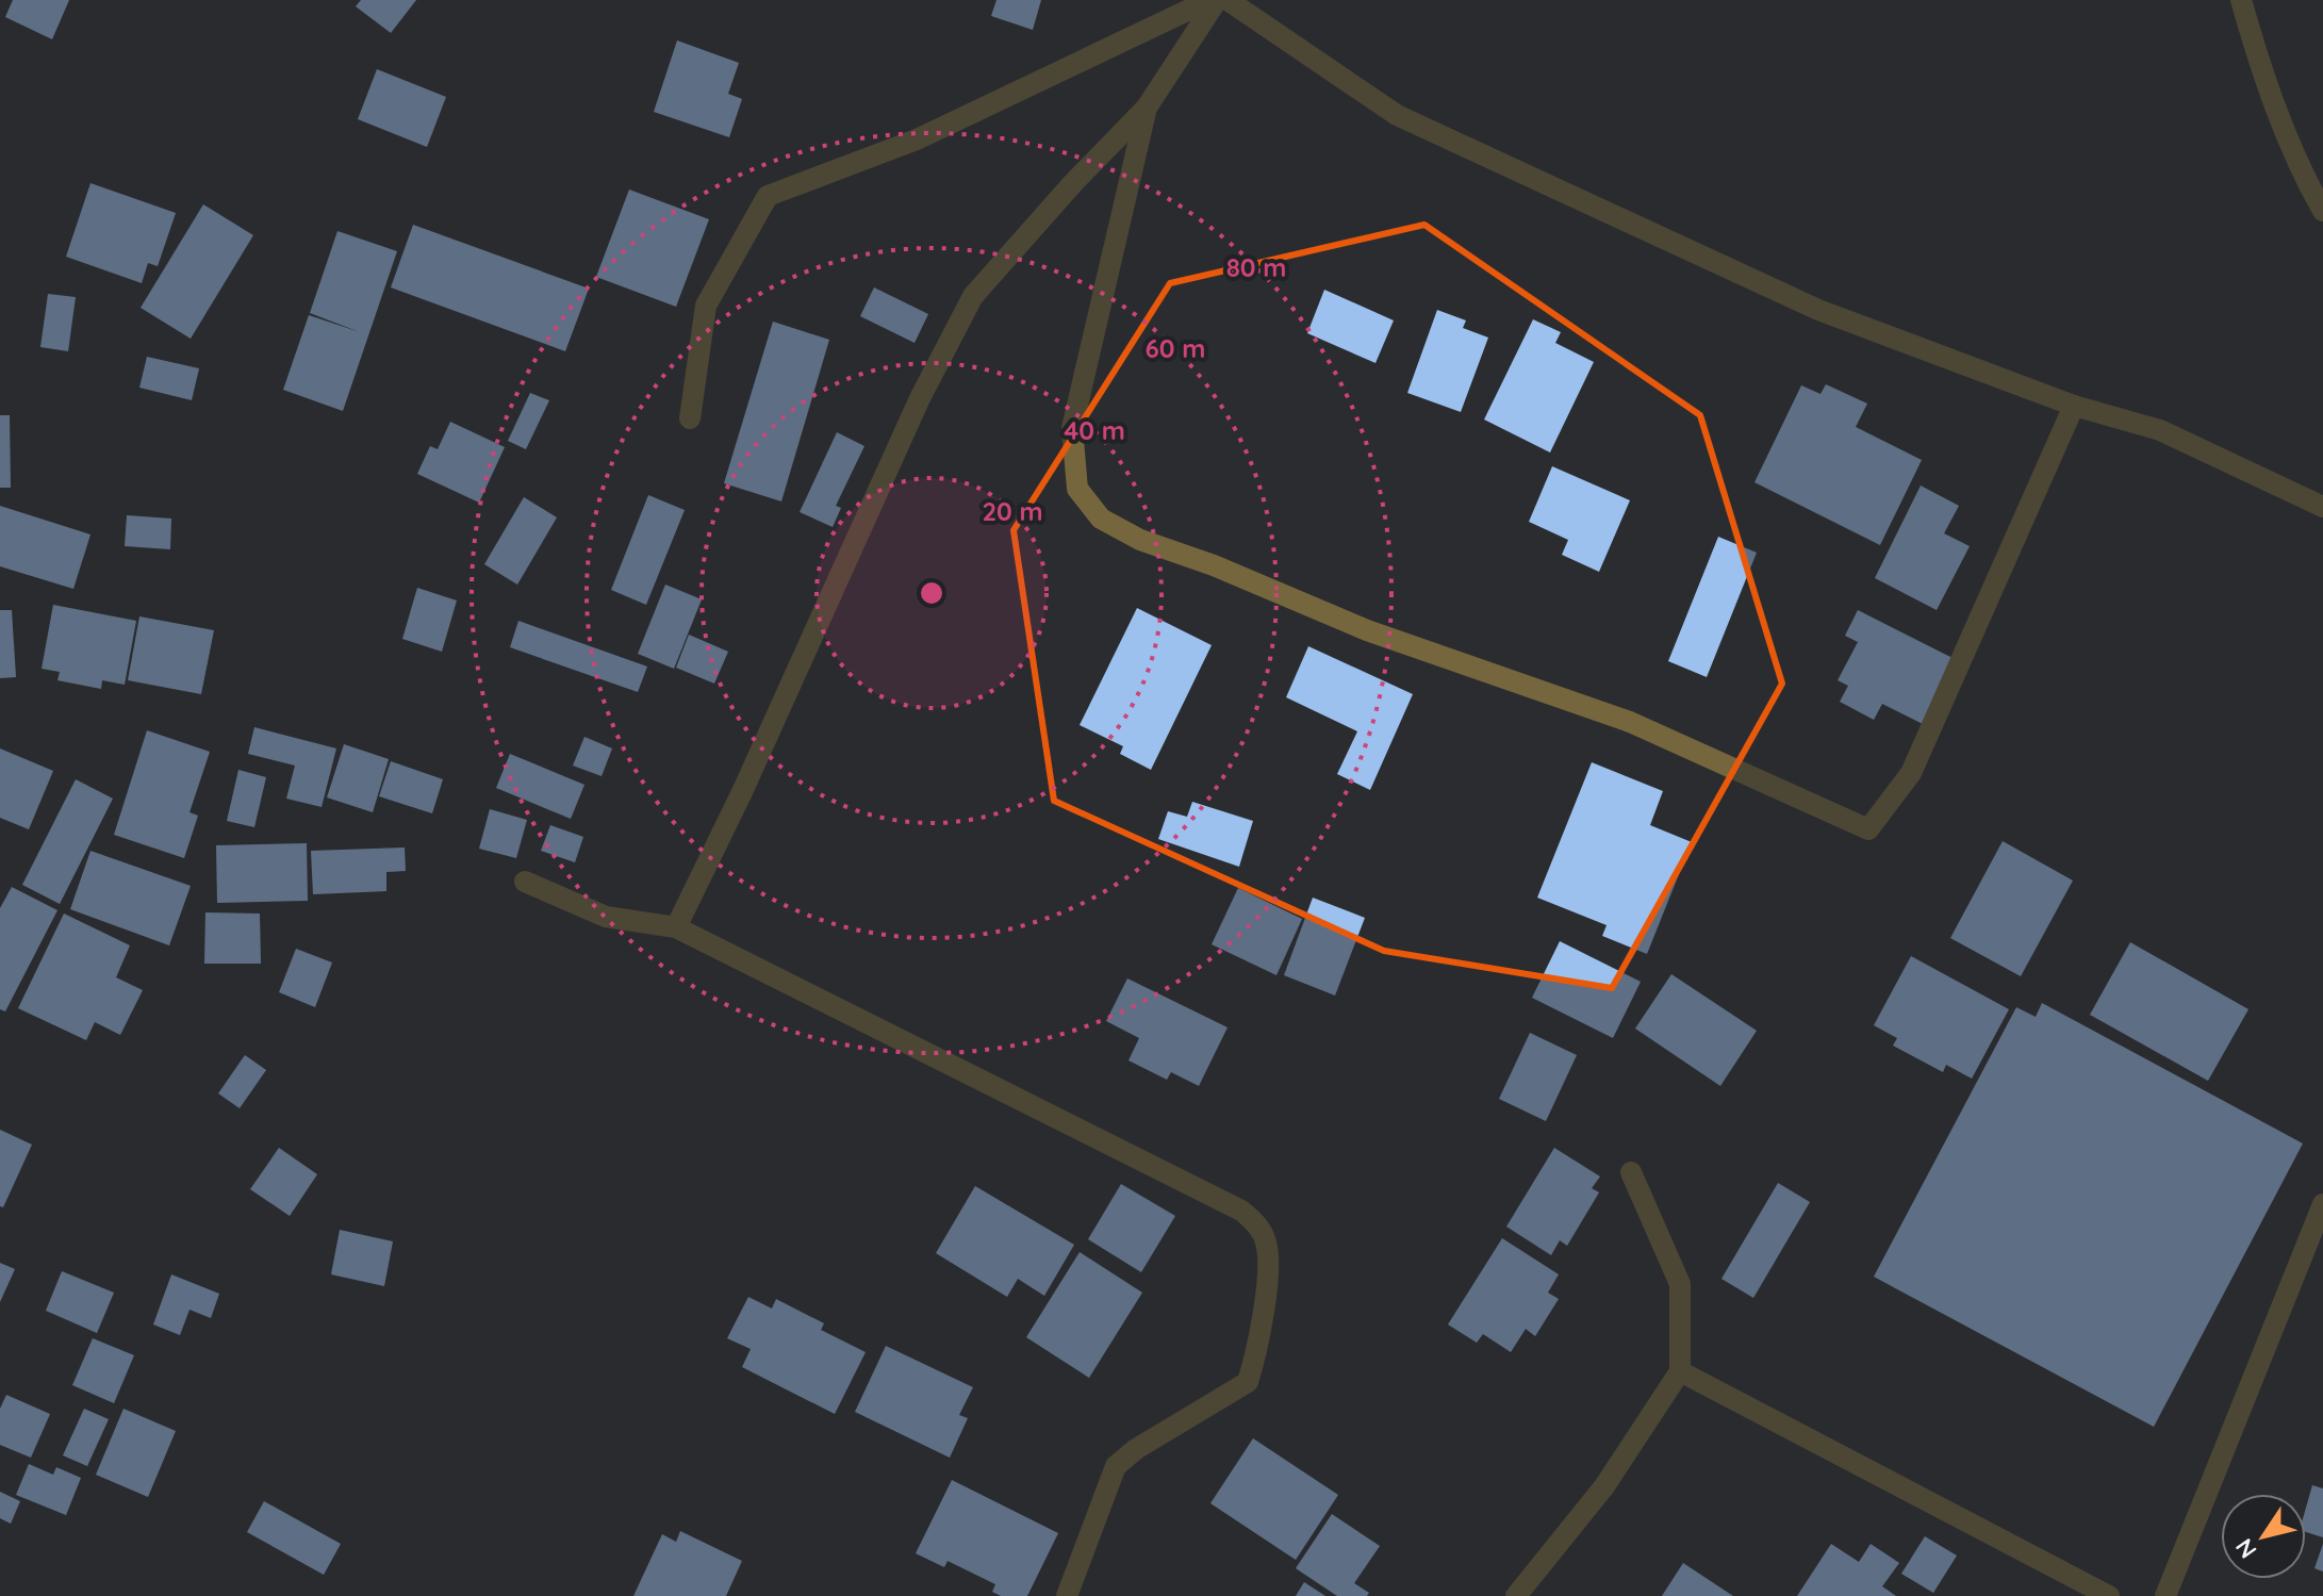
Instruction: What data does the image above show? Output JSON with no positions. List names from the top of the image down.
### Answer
{
  "north": "bottom left",
  "rings": [
    "80 m",
    "60 m",
    "40 m",
    "20 m"
  ]
}
